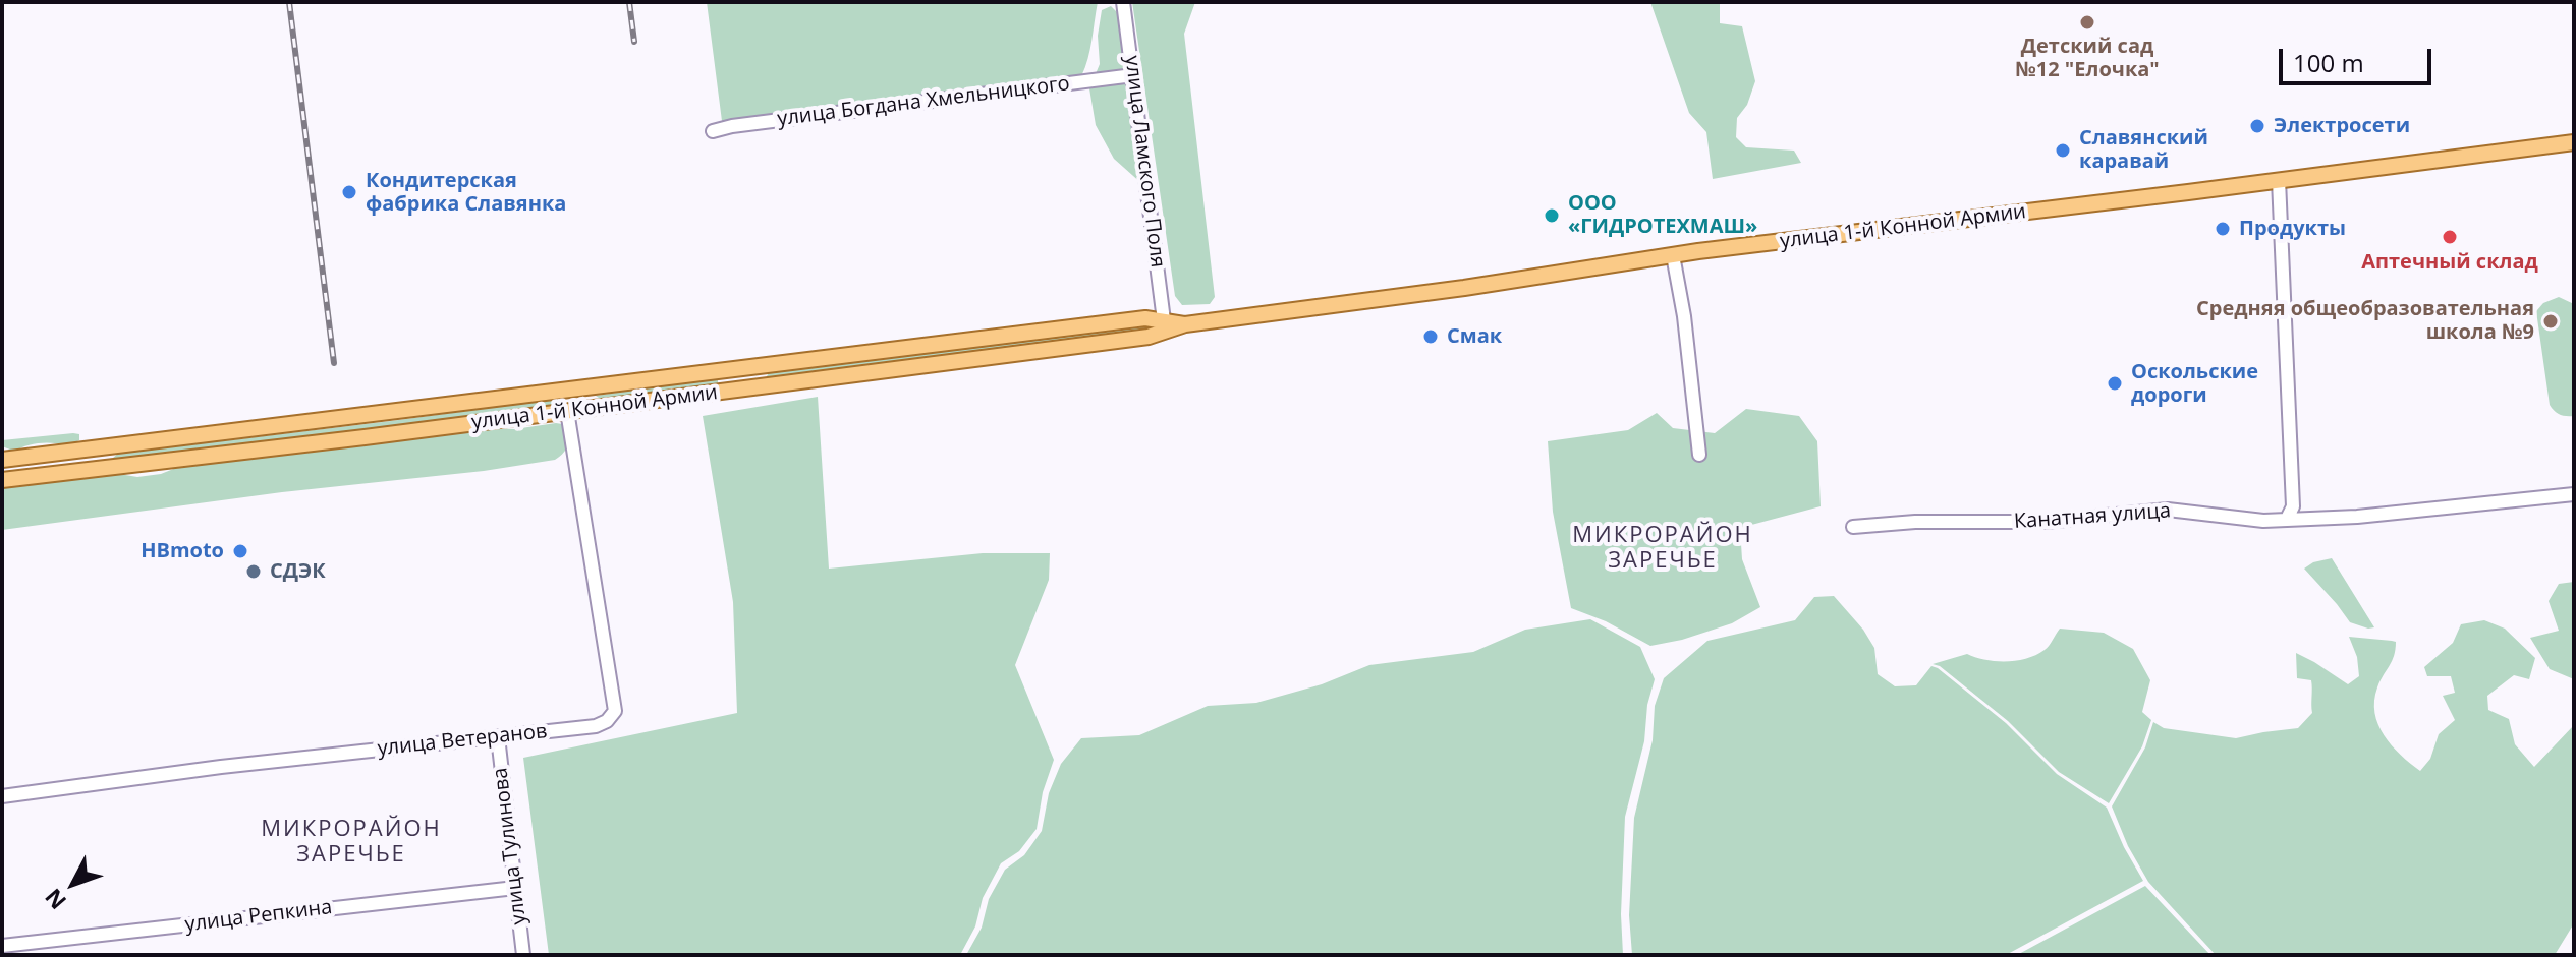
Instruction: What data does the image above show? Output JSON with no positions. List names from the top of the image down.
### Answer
{
  "streets": {
    "main road": ["улица 1-й Конной Армии"],
    "street": [
      "улица Богдана Хмельницкого",
      "улица Ламского Поля",
      "Канатная улица",
      "улица Ветеранов",
      "улица Тулинова",
      "улица Репкина"
    ]
  },
  "crossings": [
    ["улица Богдана Хмельницкого", "улица Ламского Поля"],
    ["улица Ламского Поля", "улица 1-й Конной Армии"],
    ["улица 1-й Конной Армии", "улица Ветеранов"],
    ["улица Ветеранов", "улица Тулинова"],
    ["улица Тулинова", "улица Репкина"]
  ],
  "districts": ["МИКРОРАЙОН ЗАРЕЧЬЕ", "МИКРОРАЙОН ЗАРЕЧЬЕ"],
  "places": [
    "Детский сад №12 \"Елочка\"",
    "Электросети",
    "Славянский каравай",
    "Кондитерская фабрика Славянка",
    "ООО «ГИДРОТЕХМАШ»",
    "Продукты",
    "Аптечный склад",
    "Средняя общеобразовательная школа №9",
    "Смак",
    "Оскольские дороги",
    "HBmoto",
    "СДЭК"
  ],
  "scale_bar": "100 m",
  "north": "bottom left"
}
